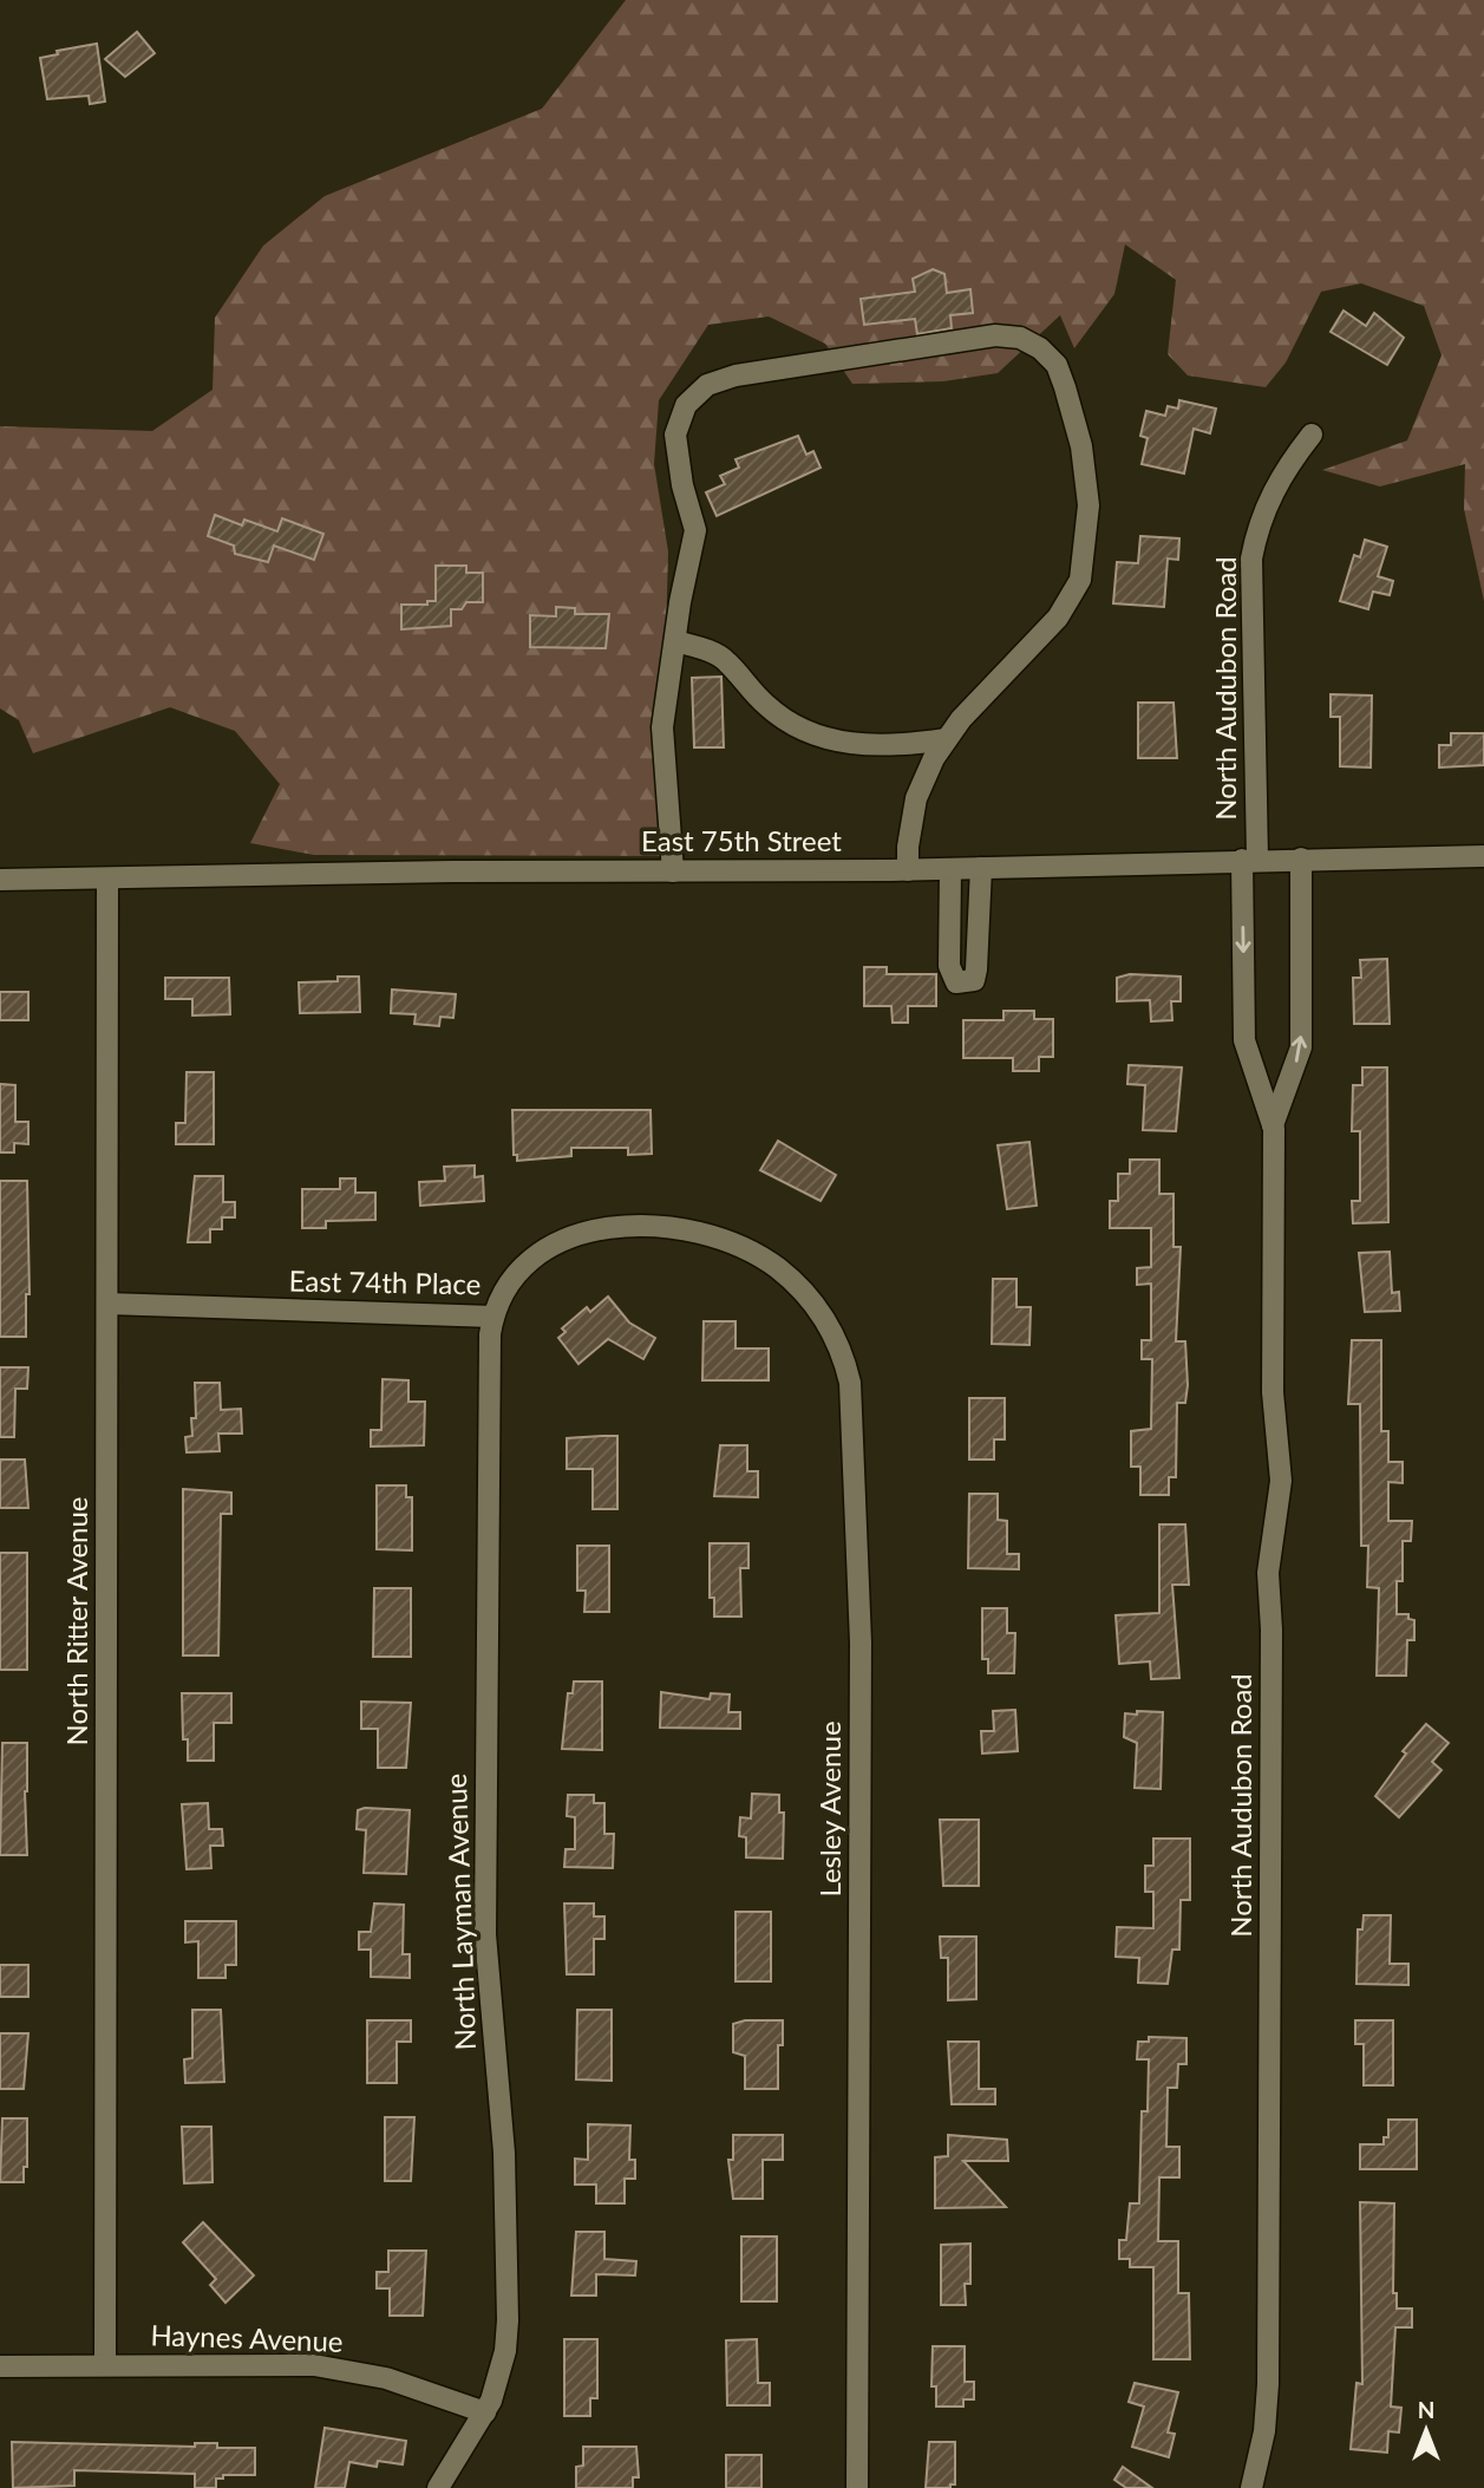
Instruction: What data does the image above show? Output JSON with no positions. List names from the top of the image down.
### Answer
{
  "streets": {
    "street": [
      "North Audubon Road",
      "East 75th Street",
      "East 74th Place",
      "North Ritter Avenue",
      "Lesley Avenue",
      "North Layman Avenue",
      "Haynes Avenue"
    ]
  },
  "crossings": [
    ["North Audubon Road", "East 75th Street"],
    ["East 75th Street", "North Ritter Avenue"],
    ["East 74th Place", "North Ritter Avenue"],
    ["East 74th Place", "Lesley Avenue"],
    ["East 74th Place", "North Layman Avenue"],
    ["North Ritter Avenue", "Haynes Avenue"],
    ["North Layman Avenue", "Haynes Avenue"]
  ],
  "north": "top"
}
